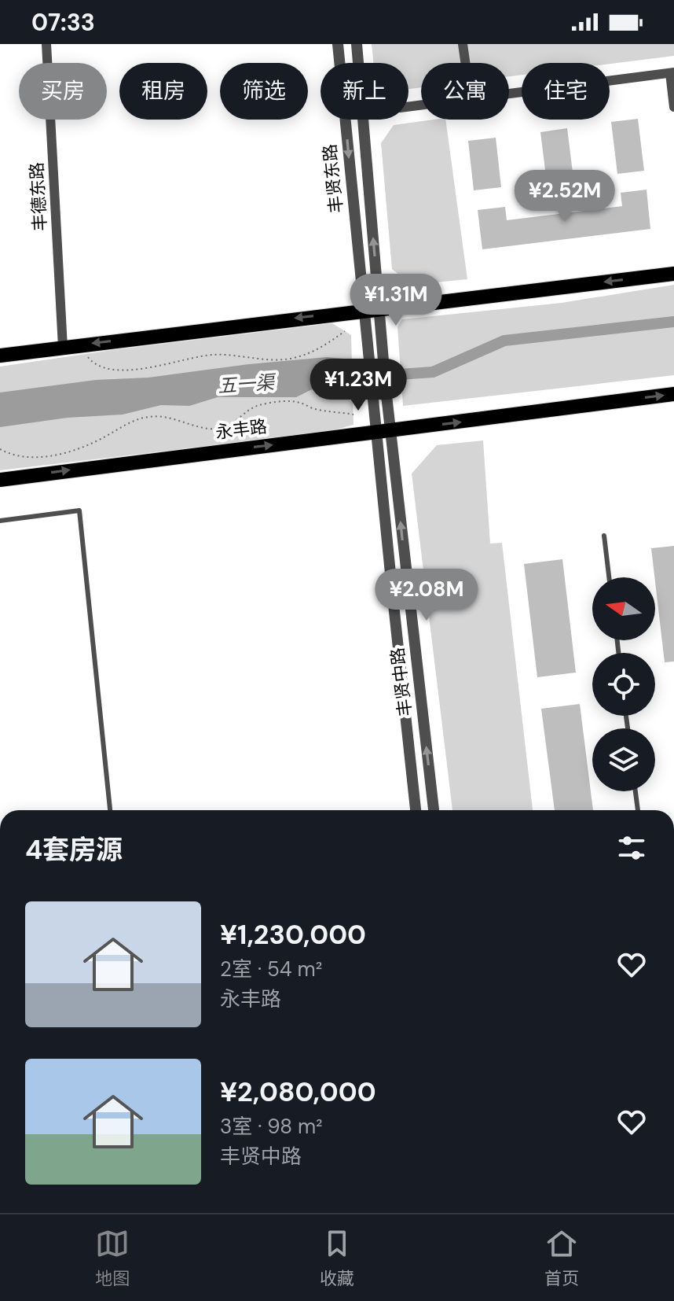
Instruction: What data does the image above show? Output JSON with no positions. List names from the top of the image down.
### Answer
{
  "streets": {
    "main road": ["永丰路"],
    "street": ["丰贤东路", "丰德东路", "丰贤中路"]
  },
  "crossings": [
    ["丰贤东路", "丰贤中路"],
    ["永丰路", "丰贤中路"]
  ],
  "water": ["五一渠"],
  "north": "left",
  "page": {
    "status": "07:33",
    "chip": [
      "买房",
      "租房",
      "筛选",
      "新上",
      "公寓",
      "住宅"
    ],
    "price": [
      "¥2.52M",
      "¥1.31M",
      "¥1.23M",
      "¥2.08M"
    ],
    "heading": "4套房源",
    "list": [
      {
        "name": "¥1,230,000",
        "note": "2室 · 54 m² · 永丰路"
      },
      {
        "name": "¥2,080,000",
        "note": "3室 · 98 m² · 丰贤中路"
      }
    ],
    "tabs": ["地图", "收藏", "首页"]
  }
}
